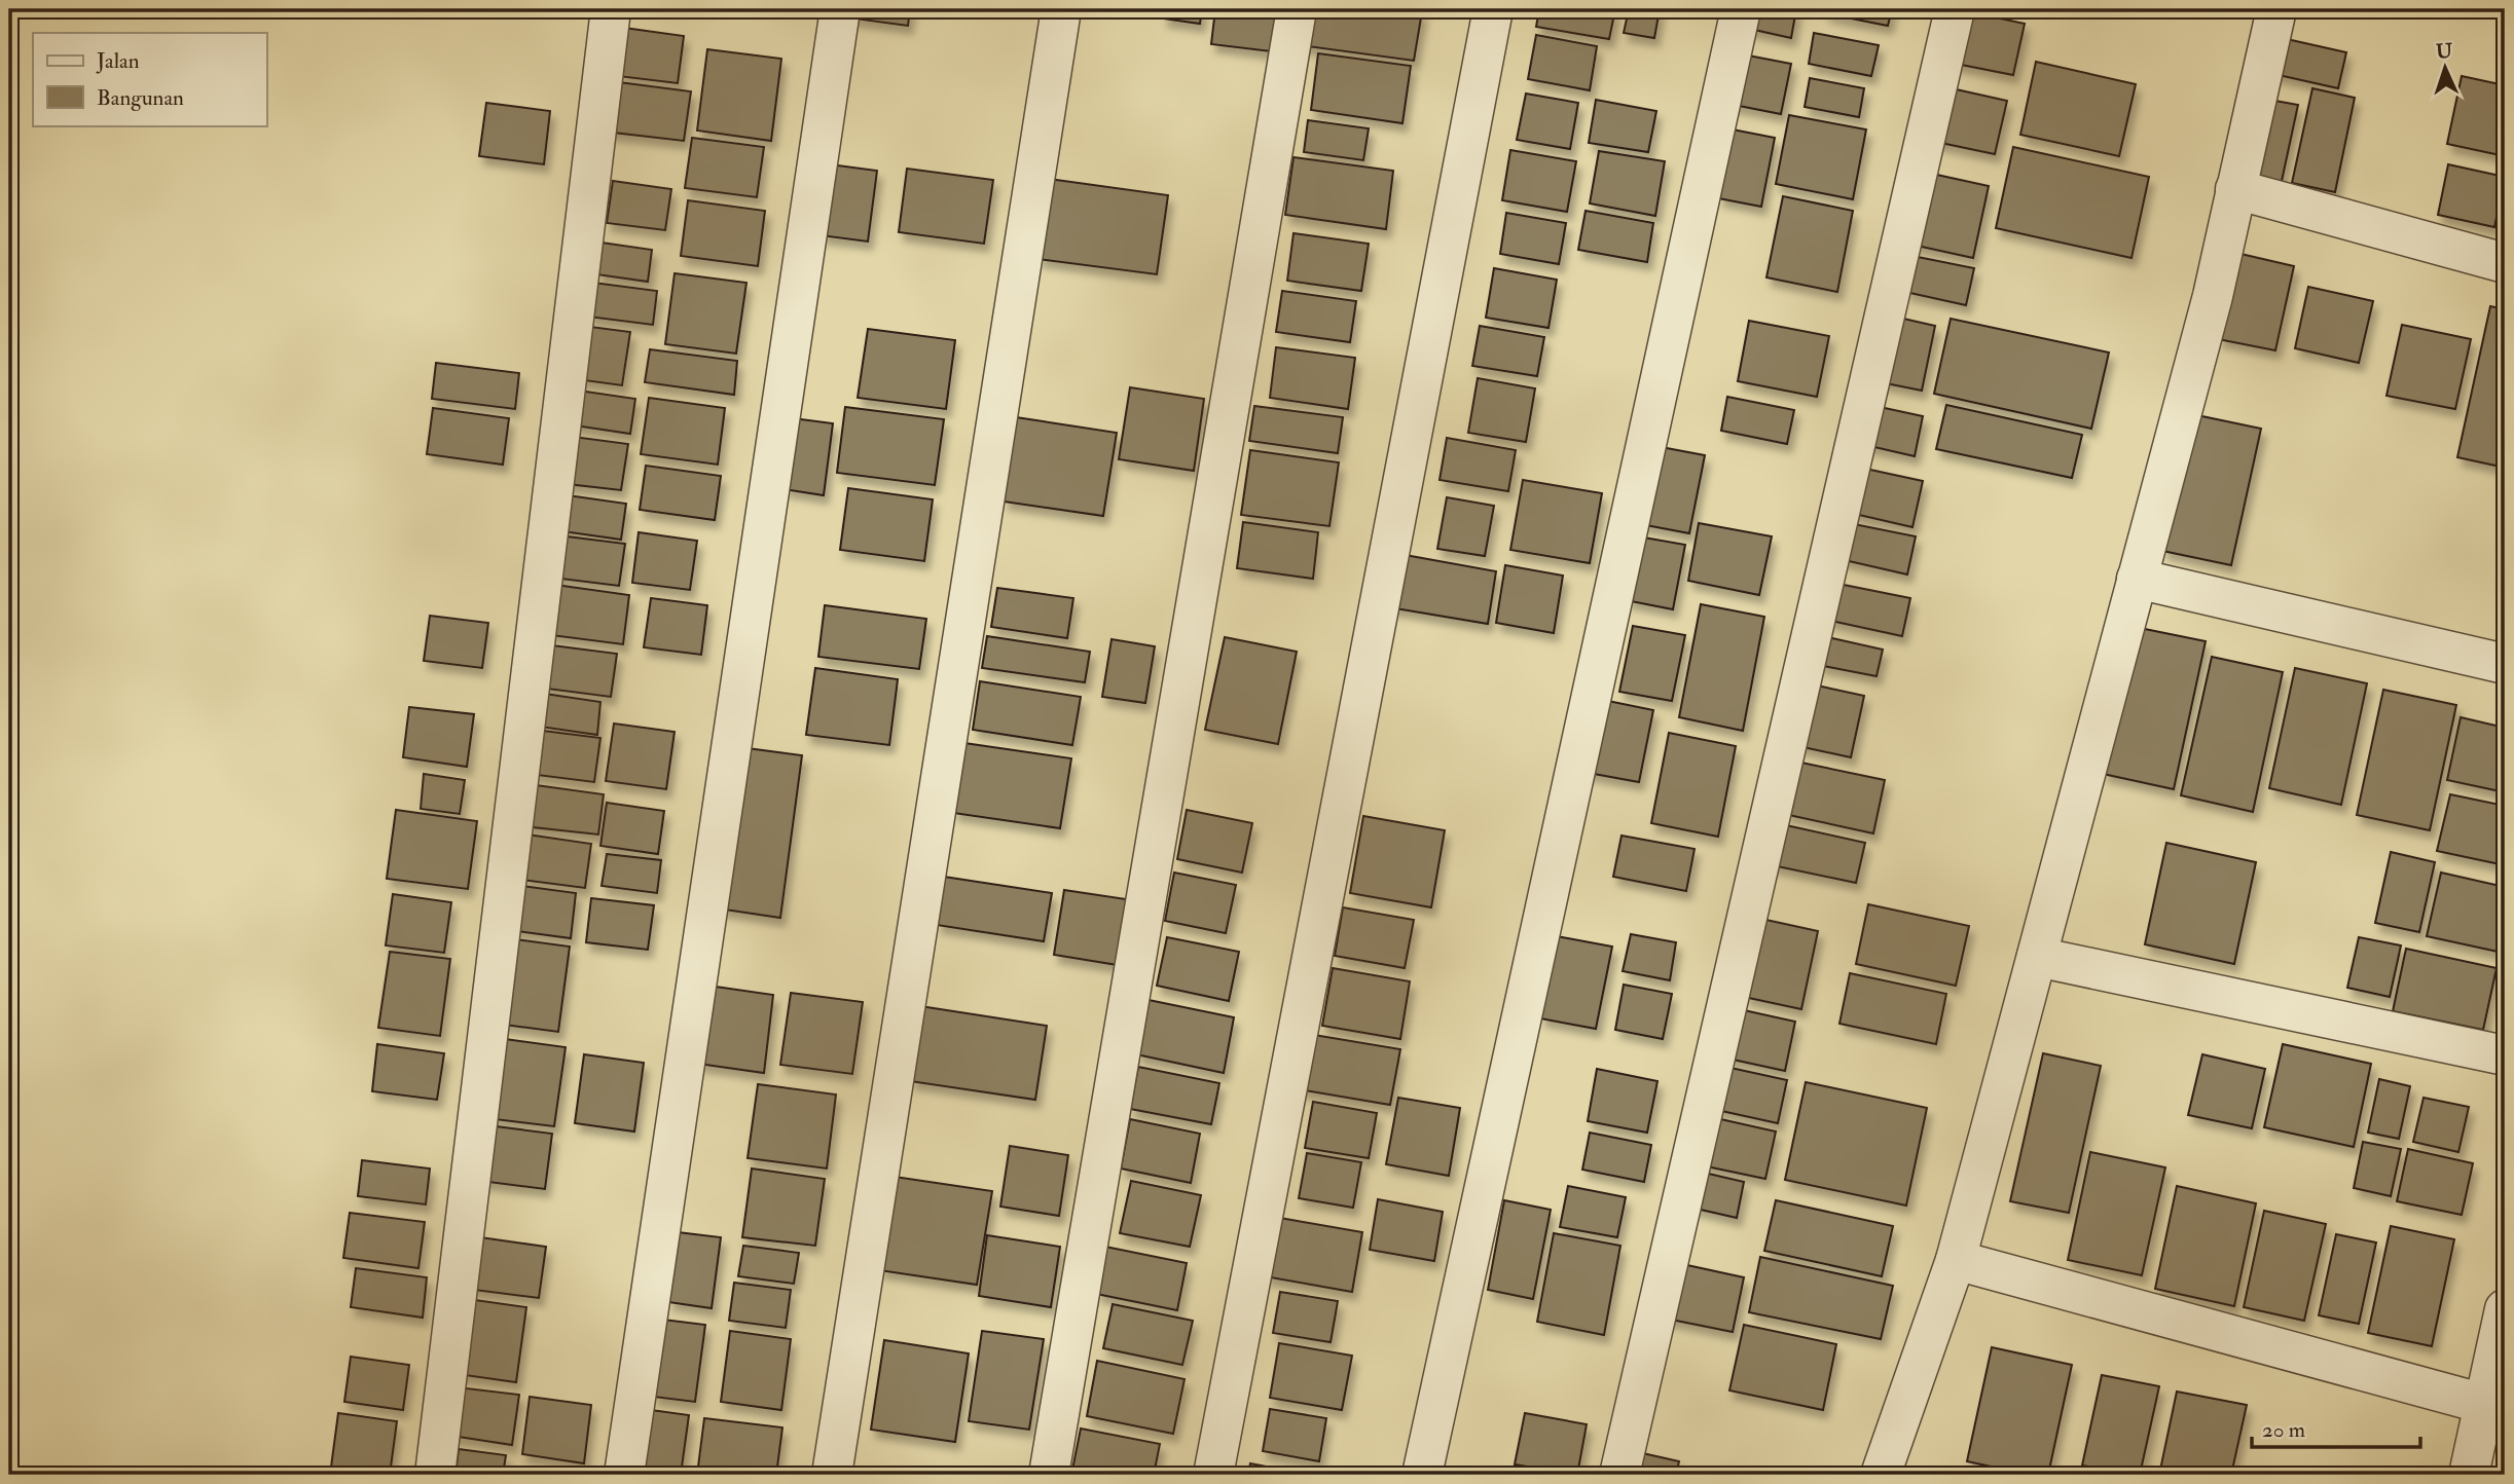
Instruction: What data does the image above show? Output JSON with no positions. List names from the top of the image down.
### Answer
{
  "legend": ["Jalan", "Bangunan"],
  "scale_bar": "20 m",
  "north": "top"
}
